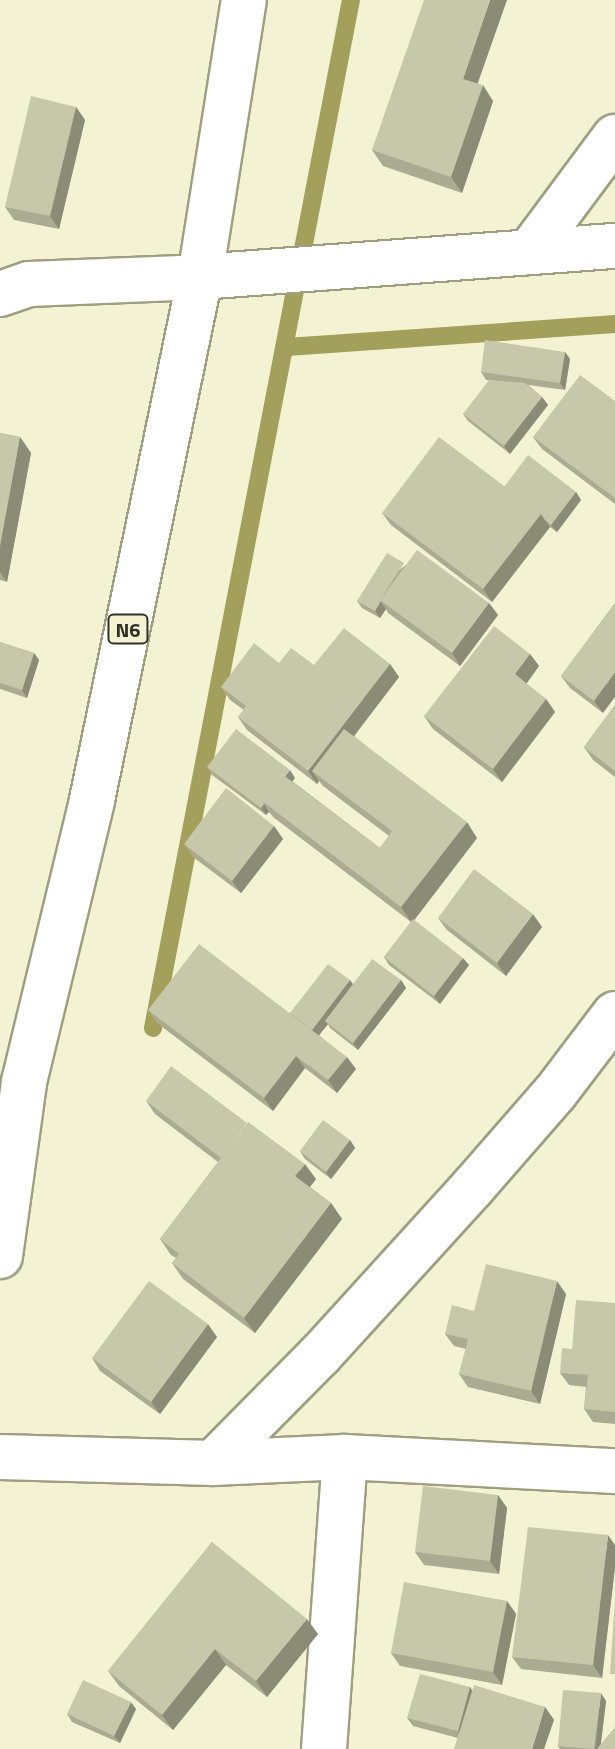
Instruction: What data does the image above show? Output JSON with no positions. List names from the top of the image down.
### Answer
{
  "streets": {
    "street": ["N6"]
  }
}
